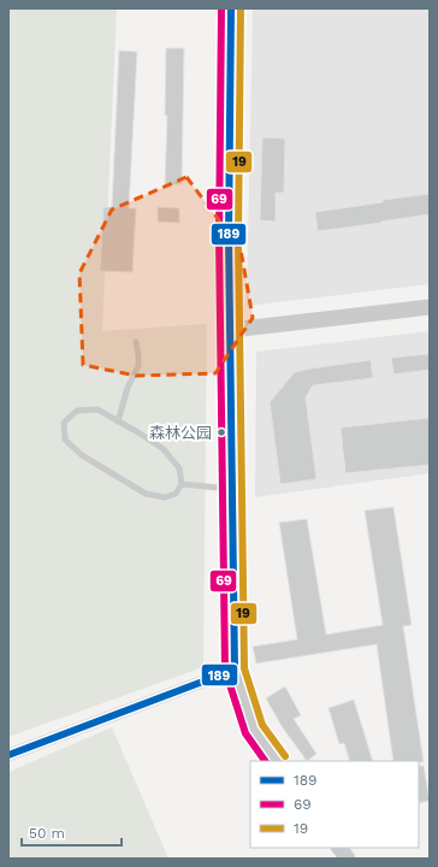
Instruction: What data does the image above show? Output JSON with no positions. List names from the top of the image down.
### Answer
{
  "places": ["森林公园"],
  "lines": ["transit line 189", "transit line 69", "transit line 19"],
  "legend": ["189", "69", "19"],
  "scale_bar": "50 m"
}
